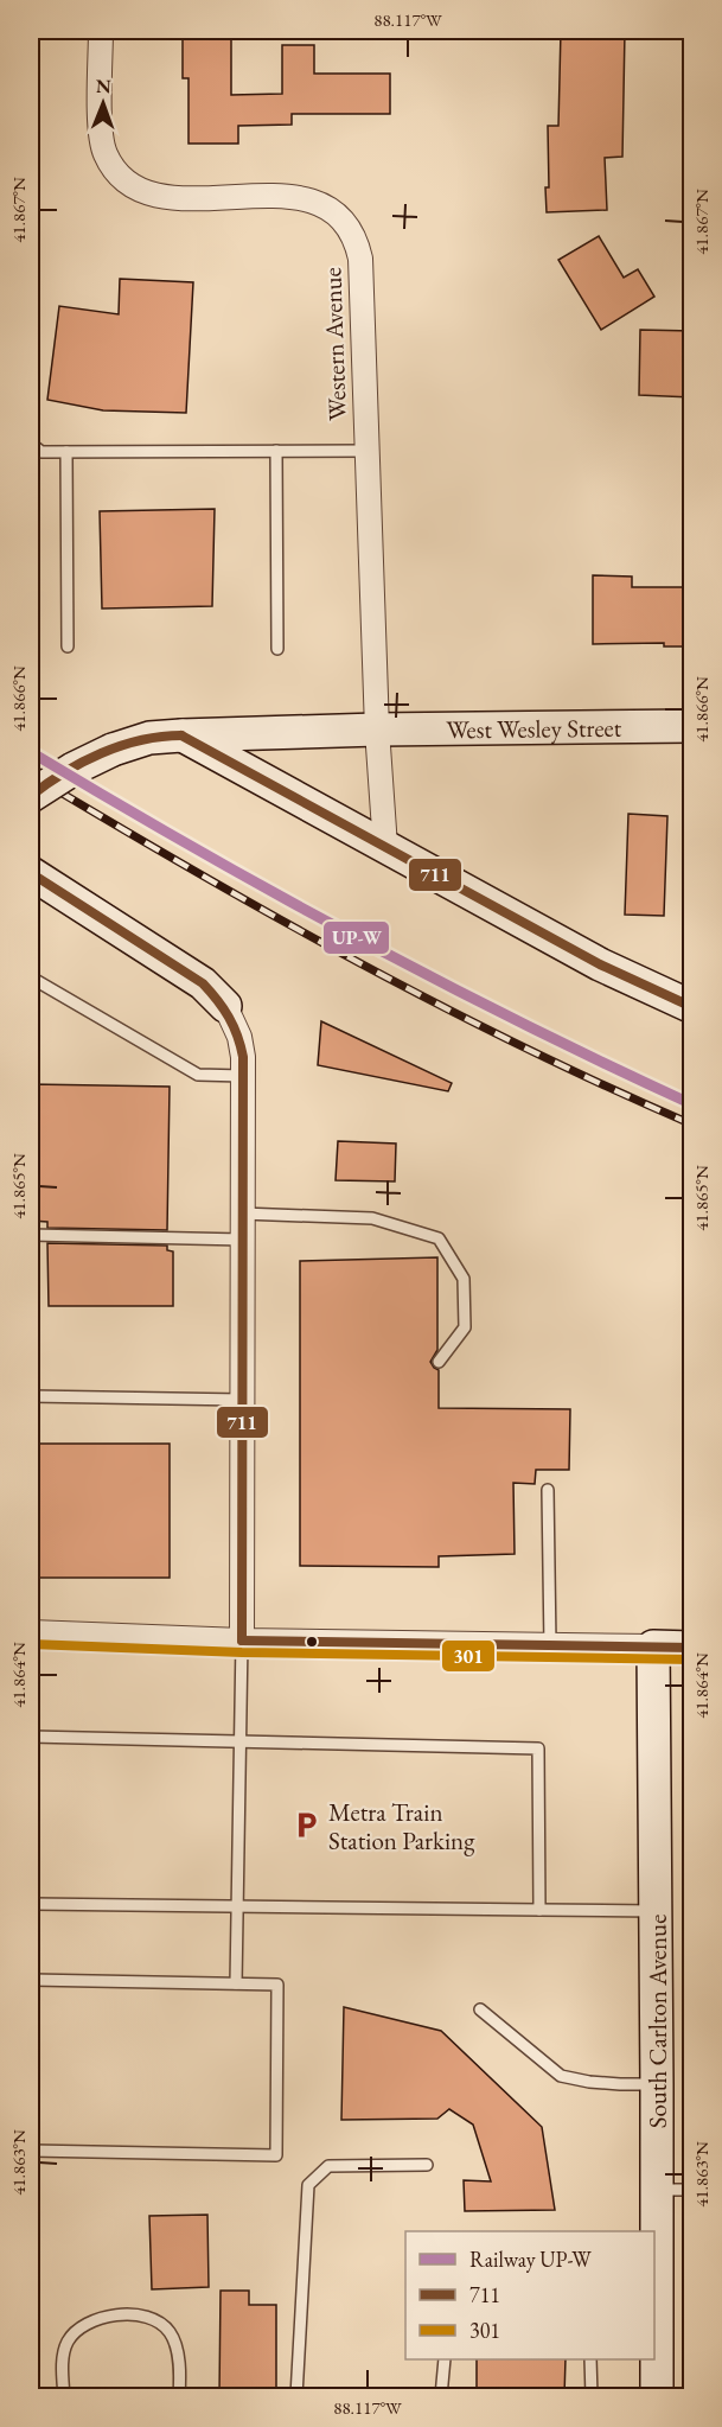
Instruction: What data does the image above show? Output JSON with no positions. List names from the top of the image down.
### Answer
{
  "streets": {
    "street": ["Western Avenue", "West Wesley Street", "South Carlton Avenue"]
  },
  "crossings": [
    ["Western Avenue", "West Wesley Street"]
  ],
  "places": {
    "parking": ["Metra Train Station Parking"]
  },
  "lines": ["transit line 711", "rail line UP-W", "transit line 301"],
  "legend": ["Railway UP-W", "711", "301"],
  "north": "top",
  "coordinates": [
    "88.117°W",
    "41.867°N",
    "41.866°N",
    "41.865°N",
    "41.864°N",
    "41.863°N"
  ]
}
